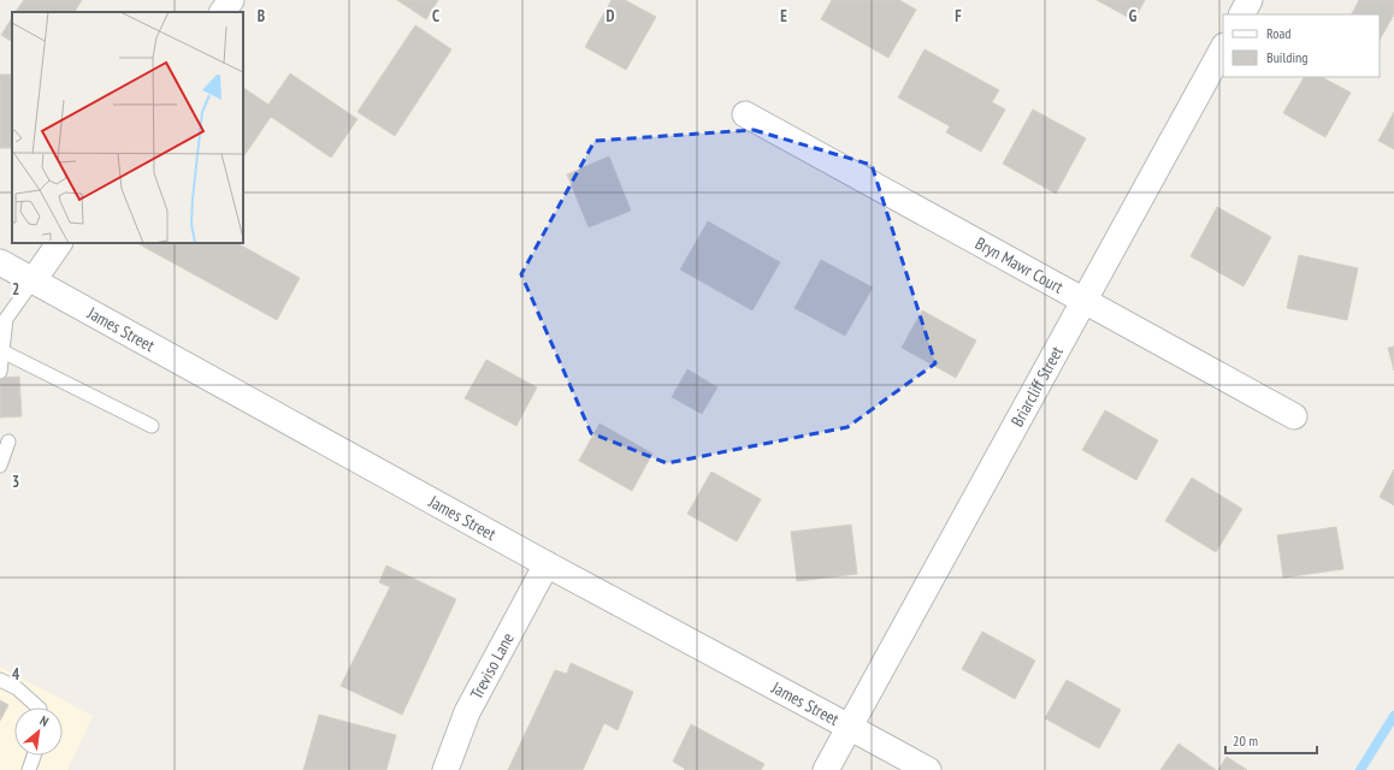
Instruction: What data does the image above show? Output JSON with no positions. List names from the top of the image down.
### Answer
{
  "streets": {
    "street": [
      "Bryn Mawr Court",
      "James Street",
      "Briarcliff Street",
      "Treviso Lane"
    ]
  },
  "crossings": [
    ["Bryn Mawr Court", "Briarcliff Street"],
    ["James Street", "Briarcliff Street"],
    ["James Street", "Treviso Lane"]
  ],
  "legend": ["Road", "Building"],
  "scale_bar": "20 m",
  "north": "top right",
  "grid": {
    "columns": [
      "B",
      "C",
      "D",
      "E",
      "F",
      "G"
    ],
    "rows": ["2", "3", "4"]
  }
}
